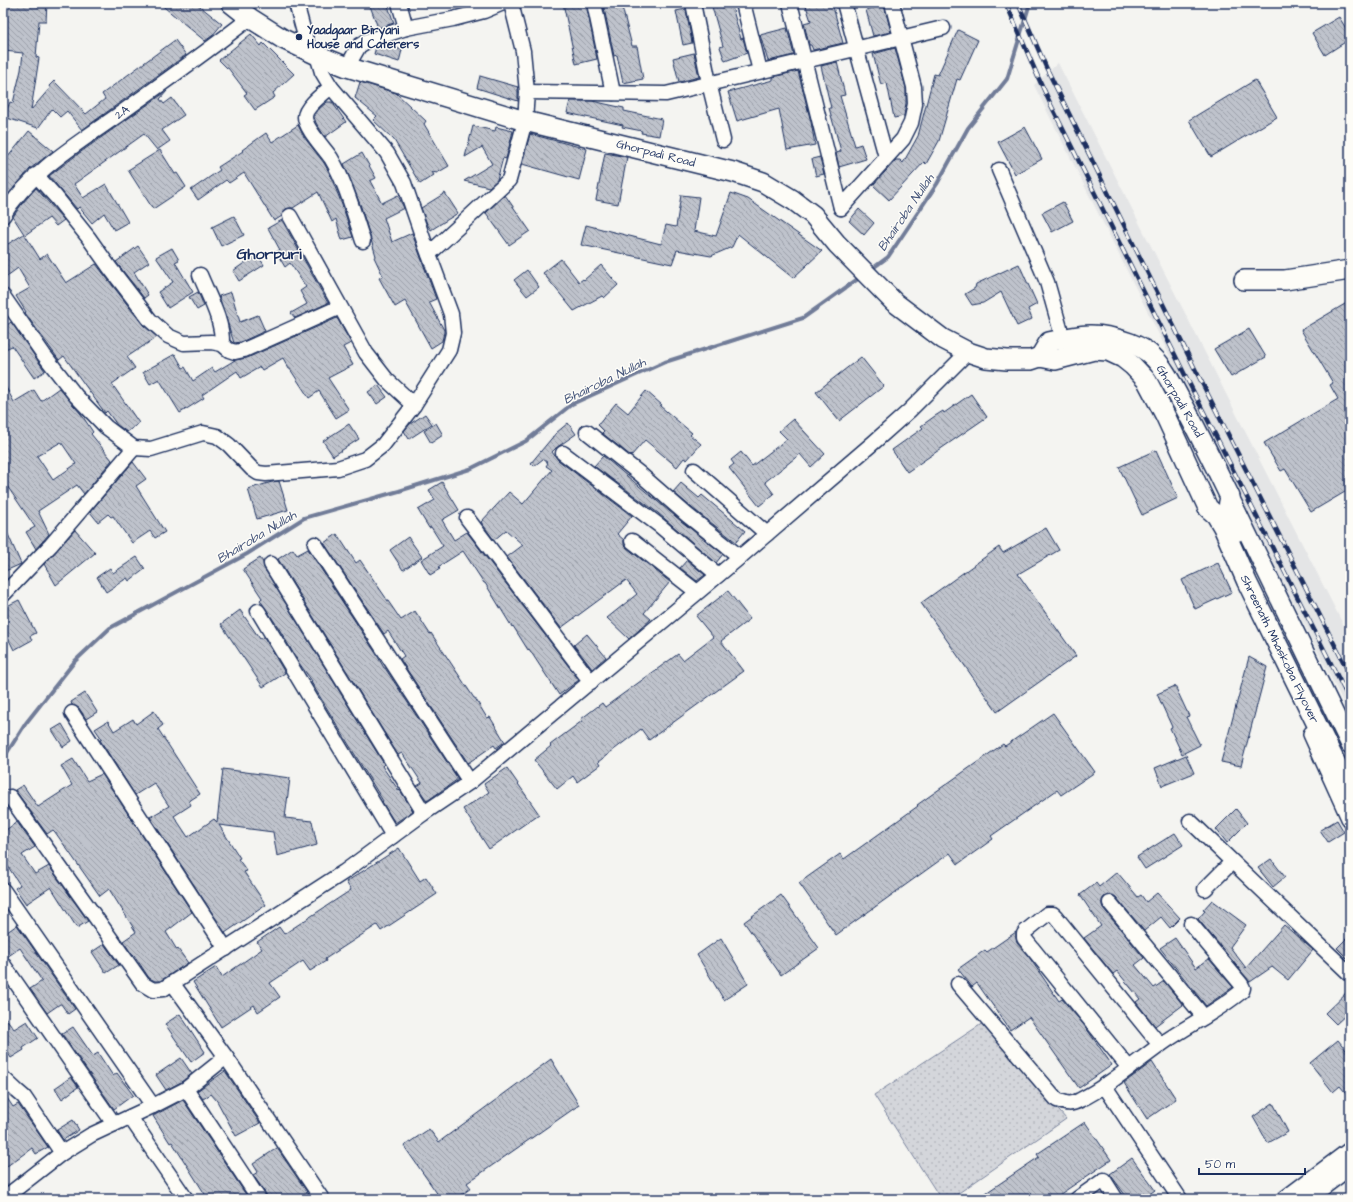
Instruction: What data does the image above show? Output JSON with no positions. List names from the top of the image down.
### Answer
{
  "streets": {
    "main road": ["Ghorpadi Road", "Shreenath Mhaskoba Flyover"],
    "street": ["2A"]
  },
  "crossings": [
    ["2A", "Ghorpadi Road"],
    ["Ghorpadi Road", "Shreenath Mhaskoba Flyover"]
  ],
  "districts": ["Ghorpuri"],
  "water": ["Bhairoba Nullah"],
  "places": ["Yaadgaar Biryani House and Caterers"],
  "scale_bar": "50 m"
}
